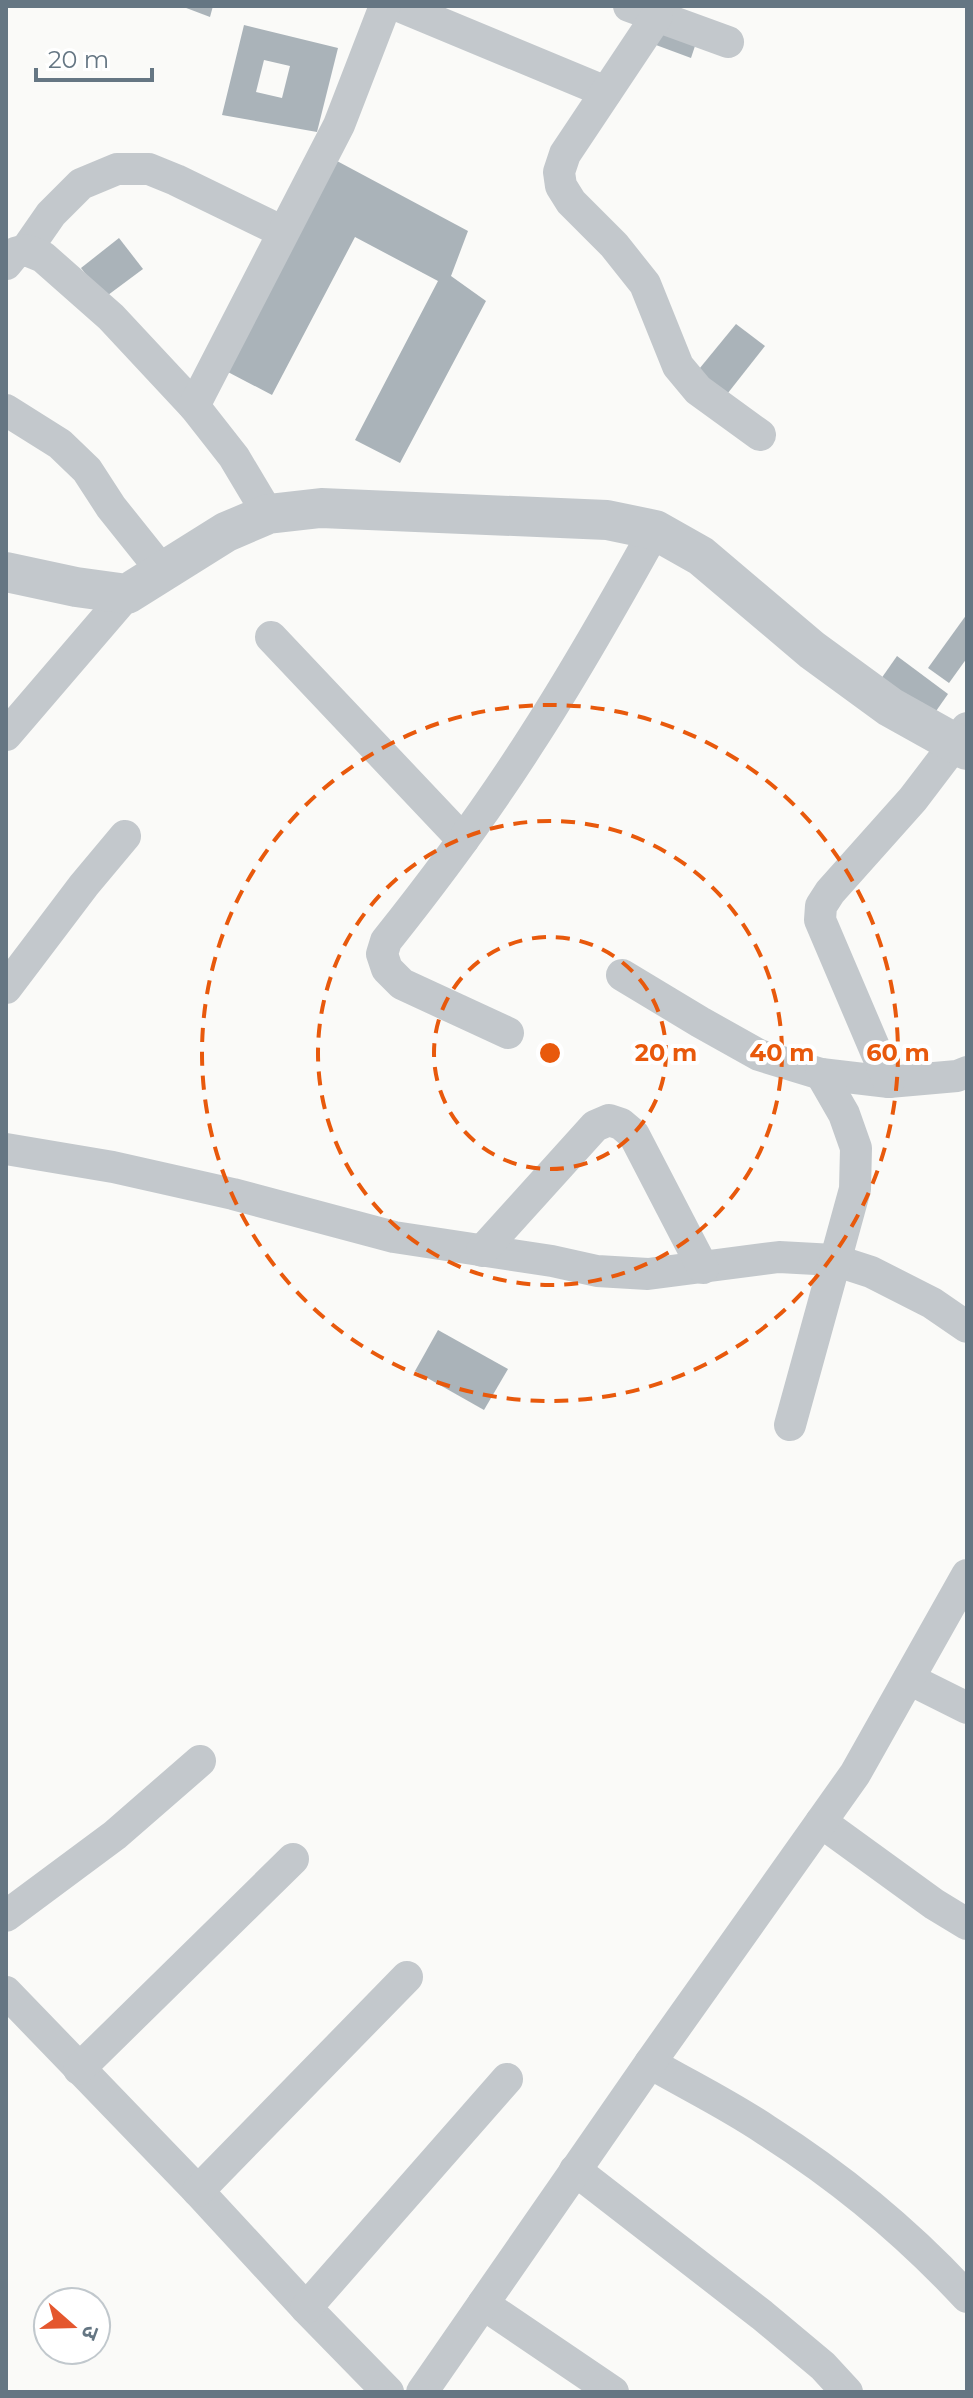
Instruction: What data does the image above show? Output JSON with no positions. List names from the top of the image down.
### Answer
{
  "scale_bar": "20 m",
  "north": "right",
  "rings": ["20 m", "40 m", "60 m"]
}
